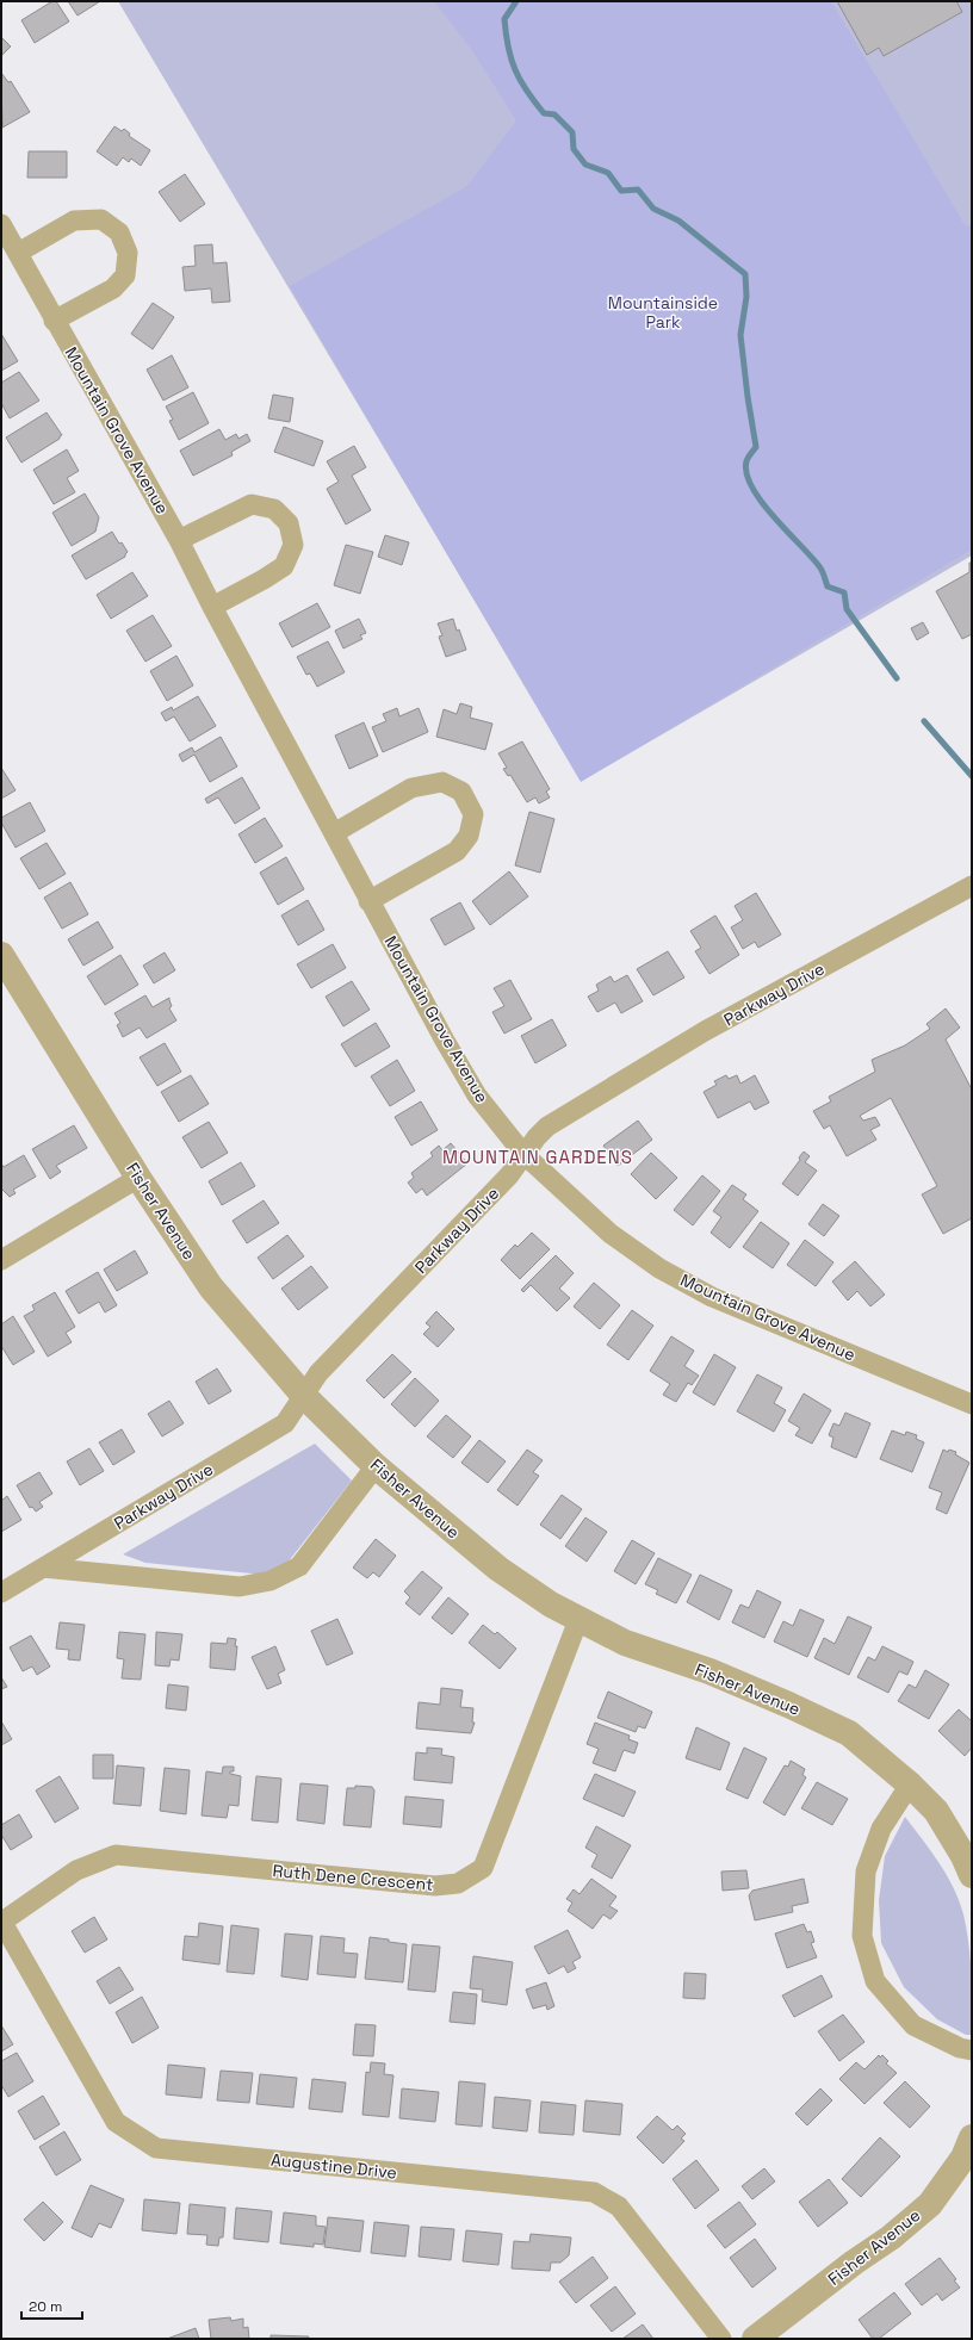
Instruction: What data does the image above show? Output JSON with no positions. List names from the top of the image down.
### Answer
{
  "streets": {
    "street": [
      "Mountain Grove Avenue",
      "Parkway Drive",
      "Fisher Avenue",
      "Ruth Dene Crescent",
      "Augustine Drive"
    ]
  },
  "crossings": [
    ["Mountain Grove Avenue", "Parkway Drive"],
    ["Parkway Drive", "Fisher Avenue"],
    ["Fisher Avenue", "Ruth Dene Crescent"],
    ["Ruth Dene Crescent", "Augustine Drive"]
  ],
  "districts": ["MOUNTAIN GARDENS"],
  "parks": ["Mountainside Park"],
  "scale_bar": "20 m"
}
